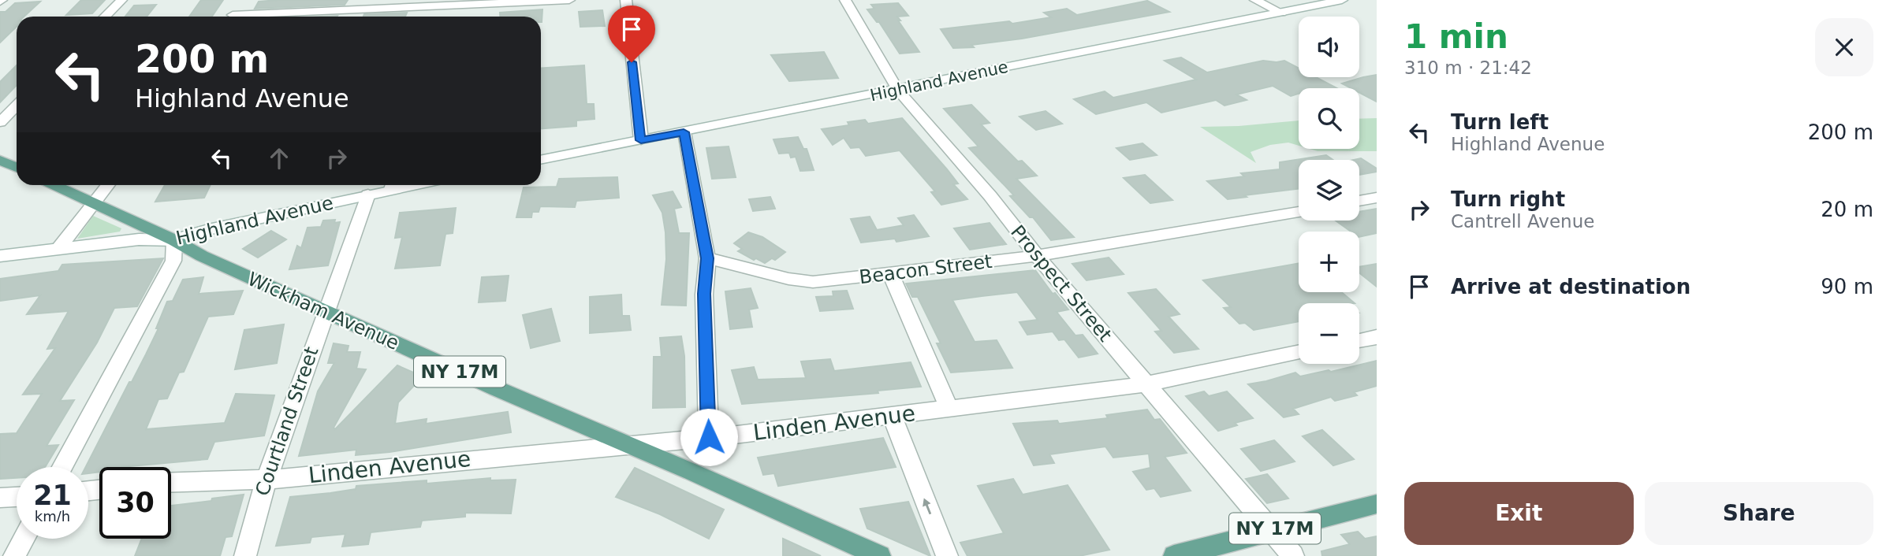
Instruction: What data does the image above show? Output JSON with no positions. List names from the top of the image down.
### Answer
{
  "streets": {
    "main road": ["Wickham Avenue", "NY 17M"],
    "street": [
      "Highland Avenue",
      "Beacon Street",
      "Prospect Street",
      "Courtland Street",
      "Linden Avenue"
    ]
  },
  "crossings": [
    ["Highland Avenue", "Prospect Street"],
    ["Highland Avenue", "Wickham Avenue"],
    ["Highland Avenue", "Courtland Street"],
    ["Beacon Street", "Prospect Street"],
    ["Prospect Street", "NY 17M"],
    ["Prospect Street", "Linden Avenue"],
    ["Wickham Avenue", "Courtland Street"],
    ["Wickham Avenue", "Linden Avenue"],
    ["Courtland Street", "Linden Avenue"]
  ],
  "page": {
    "heading": ["1 min", "310 m · 21:42"],
    "map_buttons": ["+", "−"],
    "turn": ["200 m", "Highland Avenue"],
    "list": [
      {
        "name": "Turn left",
        "note": "Highland Avenue",
        "value": "200 m"
      },
      {
        "name": "Turn right",
        "note": "Cantrell Avenue",
        "value": "20 m"
      },
      {
        "name": "Arrive at destination",
        "value": "90 m"
      }
    ],
    "speed": "21 km/h",
    "limit": "30",
    "buttons": ["Exit", "Share"]
  }
}
